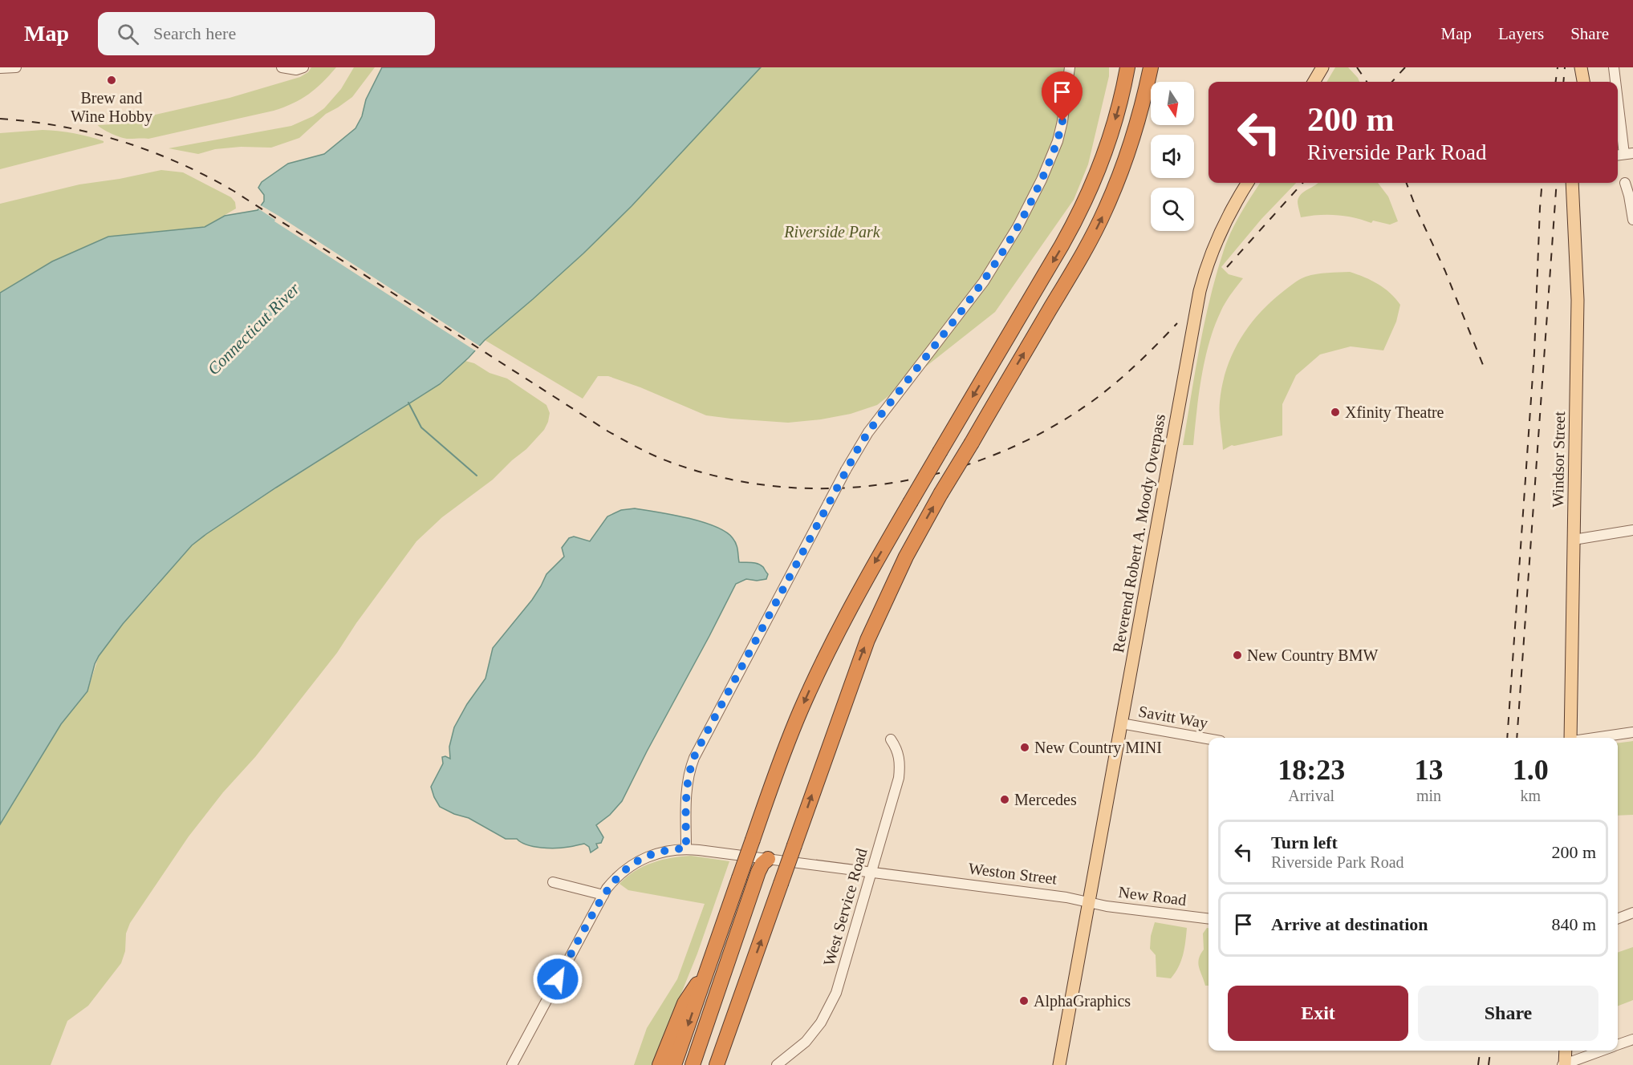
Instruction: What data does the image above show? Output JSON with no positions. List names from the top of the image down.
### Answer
{
  "streets": {
    "main road": ["Windsor Street", "Reverend Robert A. Moody Overpass"],
    "street": [
      "Savitt Way",
      "Weston Street",
      "New Road",
      "West Service Road"
    ]
  },
  "crossings": [
    ["Reverend Robert A. Moody Overpass", "Savitt Way"],
    ["Reverend Robert A. Moody Overpass", "Weston Street"],
    ["Reverend Robert A. Moody Overpass", "New Road"],
    ["Weston Street", "New Road"],
    ["Weston Street", "West Service Road"]
  ],
  "water": ["Connecticut River"],
  "parks": ["Riverside Park"],
  "places": [
    "Brew and Wine Hobby",
    "Xfinity Theatre",
    "New Country BMW",
    "New Country MINI",
    "Mercedes",
    "AlphaGraphics"
  ],
  "north": "bottom",
  "page": {
    "header": "Map",
    "search": "Search here",
    "nav": ["Map", "Layers", "Share"],
    "turn": ["200 m", "Riverside Park Road"],
    "eta": [
      "18:23",
      "Arrival",
      "13",
      "min",
      "1.0",
      "km"
    ],
    "list": [
      {
        "name": "Turn left",
        "note": "Riverside Park Road",
        "value": "200 m"
      },
      {
        "name": "Arrive at destination",
        "value": "840 m"
      }
    ],
    "buttons": ["Exit", "Share"]
  }
}
